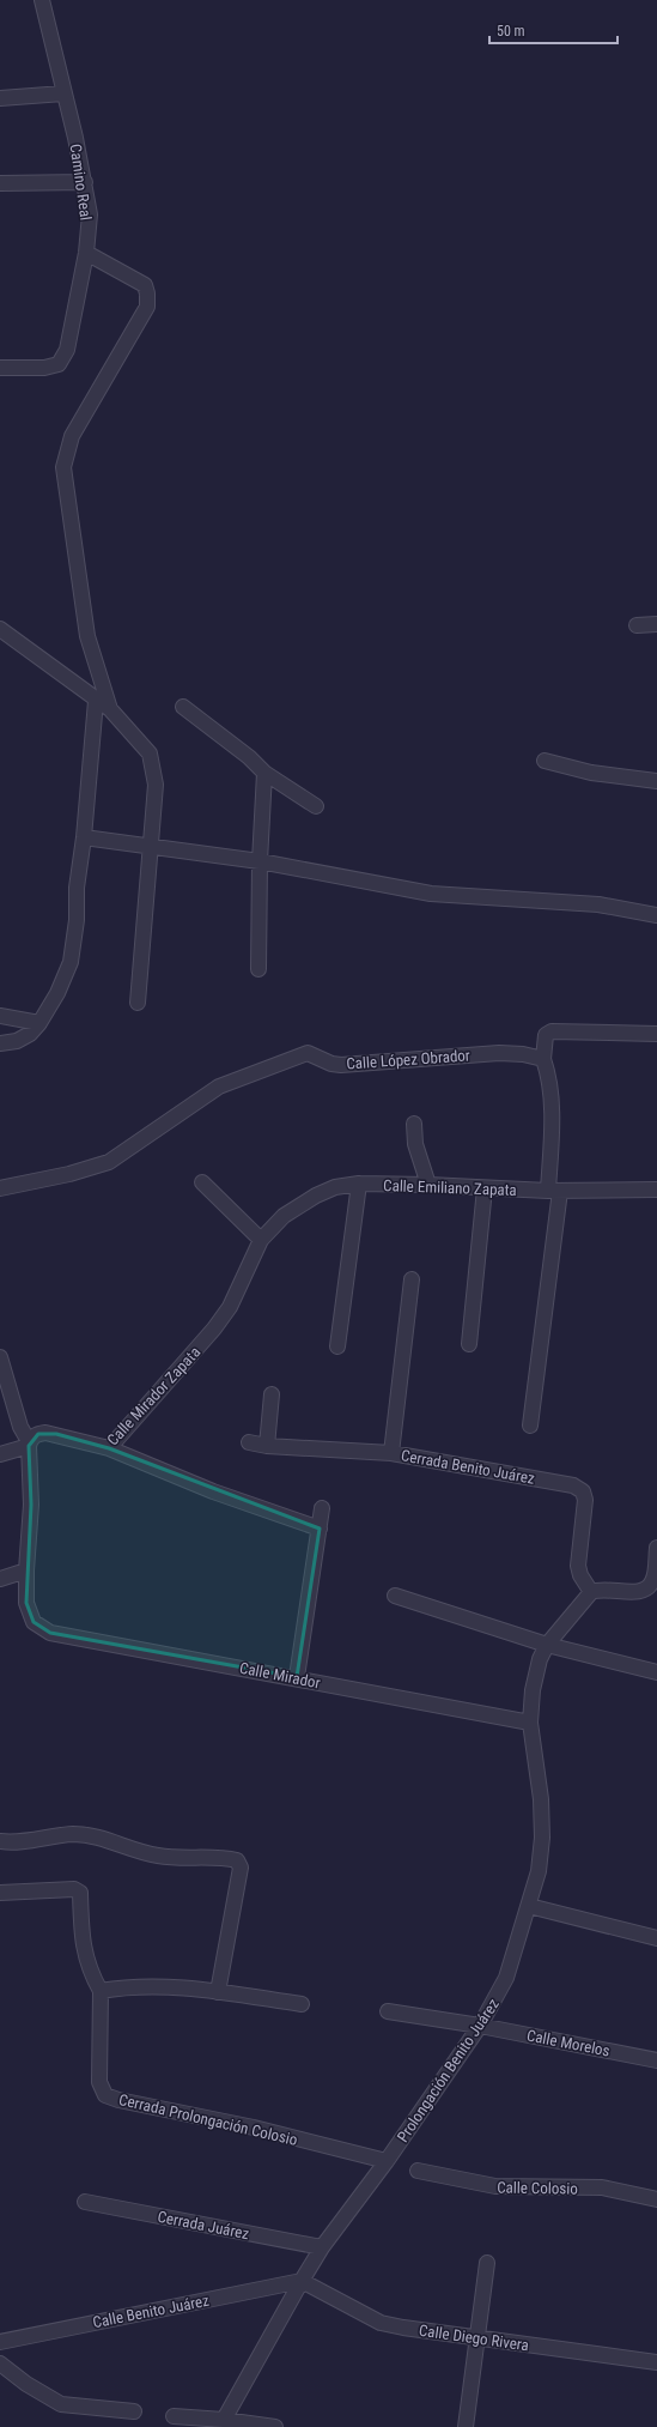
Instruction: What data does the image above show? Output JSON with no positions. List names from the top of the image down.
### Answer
{
  "streets": {
    "street": [
      "Camino Real",
      "Calle López Obrador",
      "Calle Emiliano Zapata",
      "Calle Mirador Zapata",
      "Cerrada Benito Juárez",
      "Calle Mirador",
      "Calle Morelos",
      "Prolongación Benito Juárez",
      "Cerrada Prolongación Colosio",
      "Calle Colosio",
      "Cerrada Juárez",
      "Calle Benito Juárez",
      "Calle Diego Rivera"
    ]
  },
  "crossings": [
    ["Calle Emiliano Zapata", "Calle Mirador Zapata"],
    ["Calle Mirador", "Prolongación Benito Juárez"],
    ["Calle Morelos", "Prolongación Benito Juárez"],
    ["Prolongación Benito Juárez", "Cerrada Prolongación Colosio"],
    ["Prolongación Benito Juárez", "Cerrada Juárez"],
    ["Prolongación Benito Juárez", "Calle Benito Juárez"],
    ["Prolongación Benito Juárez", "Calle Diego Rivera"],
    ["Calle Benito Juárez", "Calle Diego Rivera"]
  ],
  "scale_bar": "50 m"
}
